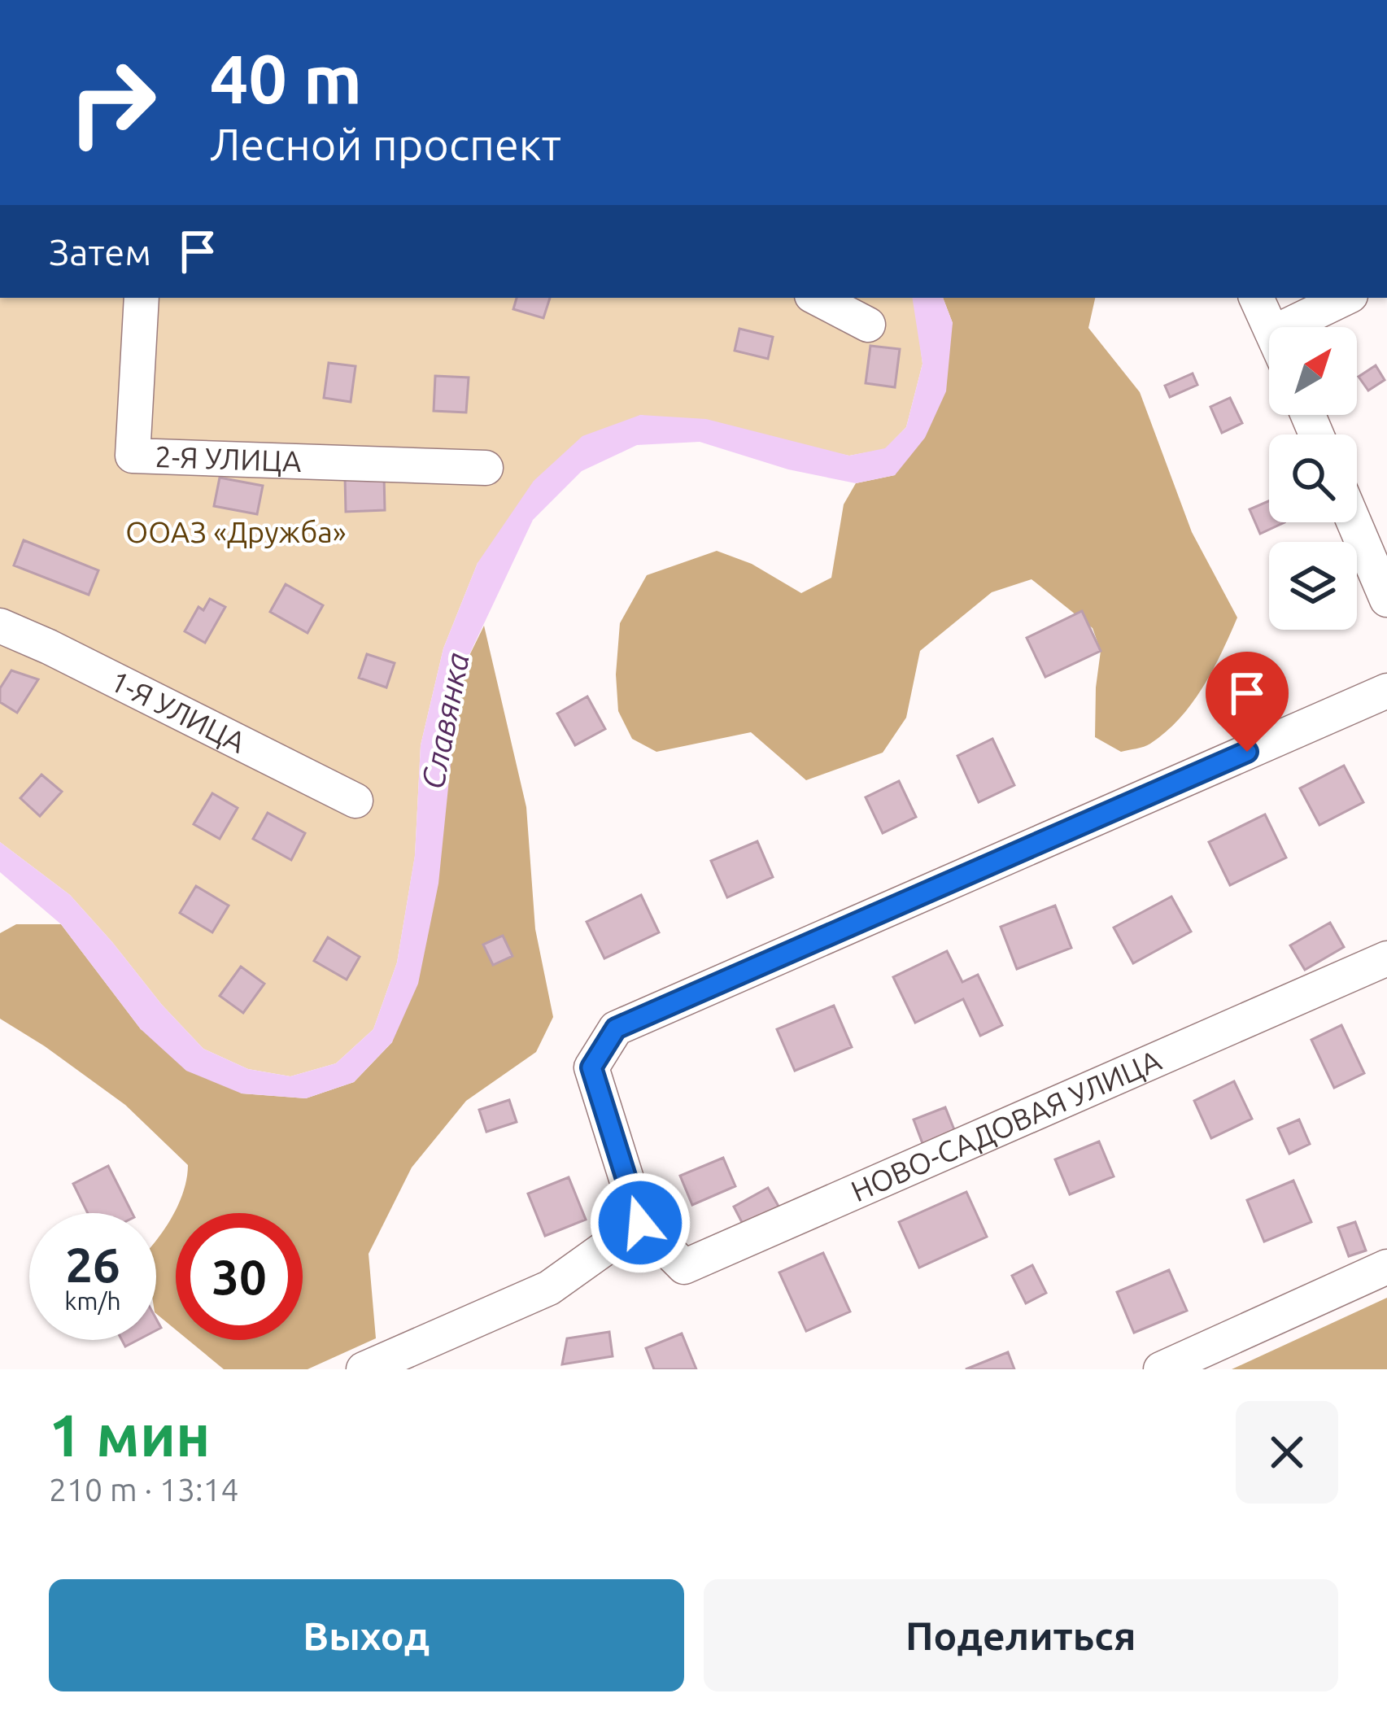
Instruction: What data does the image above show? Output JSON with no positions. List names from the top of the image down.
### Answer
{
  "streets": {
    "street": ["2-Я УЛИЦА", "1-Я УЛИЦА", "НОВО-САДОВАЯ УЛИЦА"]
  },
  "water": ["Славянка"],
  "parks": ["ООАЗ «Дружба»"],
  "north": "top right",
  "page": {
    "turn": ["40 m", "Лесной проспект"],
    "then": "Затем",
    "speed": "26 km/h",
    "limit": "30",
    "heading": ["1 мин", "210 m · 13:14"],
    "buttons": ["Выход", "Поделиться"]
  }
}
